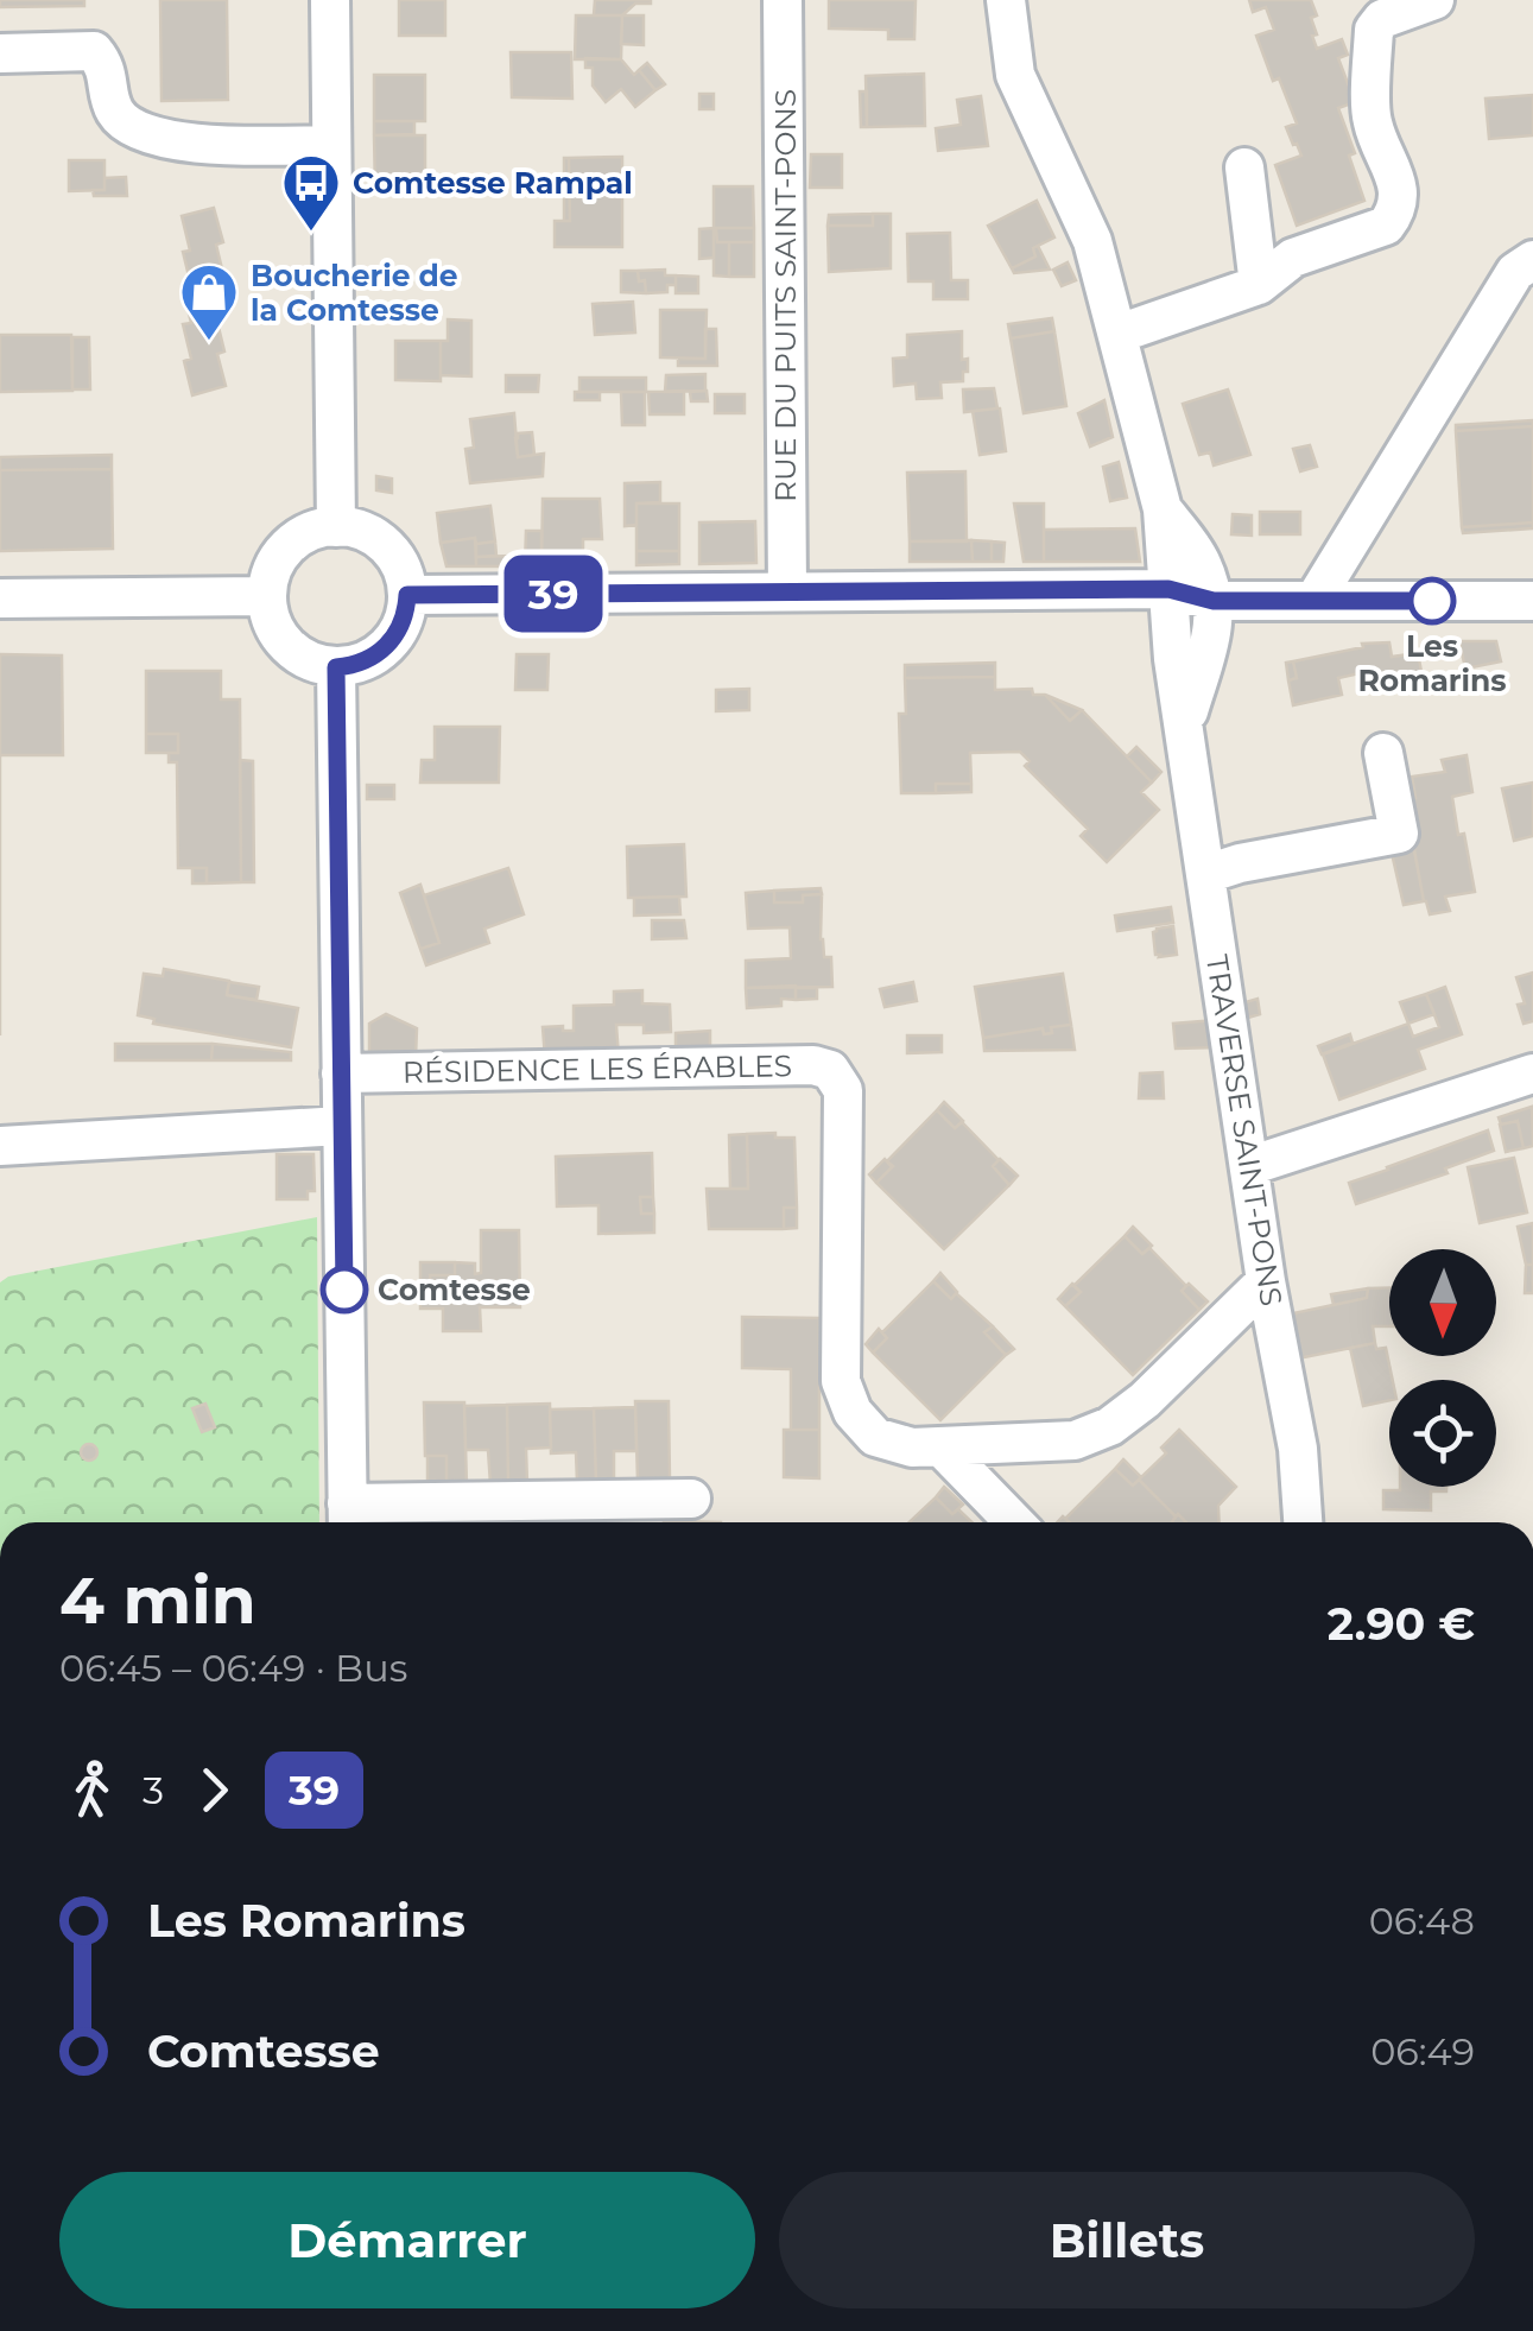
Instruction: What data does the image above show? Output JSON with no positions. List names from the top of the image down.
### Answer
{
  "streets": {
    "street": ["RUE DU PUITS SAINT-PONS", "RÉSIDENCE LES ÉRABLES", "TRAVERSE SAINT-PONS"]
  },
  "crossings": [
    ["RÉSIDENCE LES ÉRABLES", "TRAVERSE SAINT-PONS"]
  ],
  "places": {
    "bus stop": ["Comtesse Rampal"],
    "shop": ["Boucherie de la Comtesse"],
    "other": ["Les Romarins", "Comtesse"]
  },
  "lines": ["bus line 39"],
  "north": "bottom",
  "page": {
    "on_map": "39",
    "heading": ["4 min", "06:45 – 06:49 · Bus", "2.90 €"],
    "legs": ["3", "39"],
    "list": [
      {
        "name": "Les Romarins",
        "value": "06:48"
      },
      {
        "name": "Comtesse",
        "value": "06:49"
      }
    ],
    "buttons": ["Démarrer", "Billets"]
  }
}
